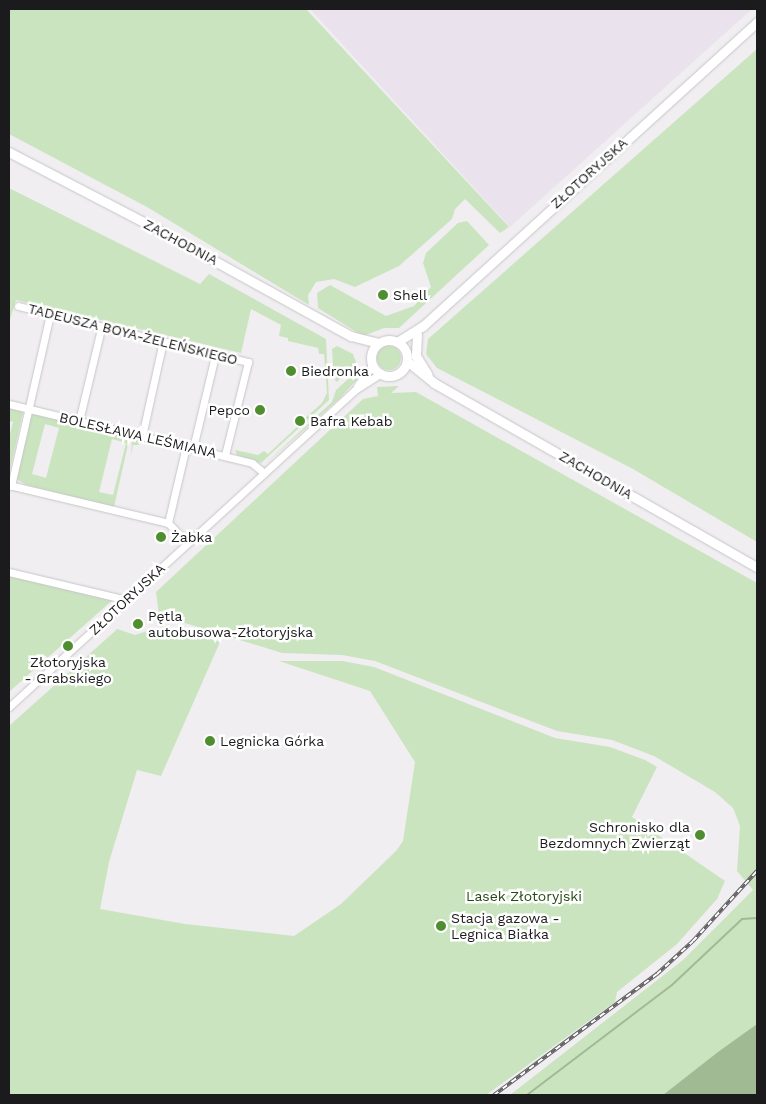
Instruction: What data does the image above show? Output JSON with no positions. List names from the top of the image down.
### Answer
{
  "streets": {
    "main road": ["ZŁOTORYJSKA", "ZACHODNIA"],
    "street": ["TADEUSZA BOYA-ŻELEŃSKIEGO", "BOLESŁAWA LEŚMIANA"]
  },
  "crossings": [
    ["ZŁOTORYJSKA", "ZACHODNIA"],
    ["ZŁOTORYJSKA", "BOLESŁAWA LEŚMIANA"],
    ["TADEUSZA BOYA-ŻELEŃSKIEGO", "BOLESŁAWA LEŚMIANA"]
  ],
  "parks": ["Lasek Złotoryjski"],
  "places": [
    "Shell",
    "Biedronka",
    "Pepco",
    "Bafra Kebab",
    "Żabka",
    "Pętla autobusowa-Złotoryjska",
    "Złotoryjska - Grabskiego",
    "Legnicka Górka",
    "Schronisko dla Bezdomnych Zwierząt",
    "Stacja gazowa - Legnica Białka"
  ]
}
